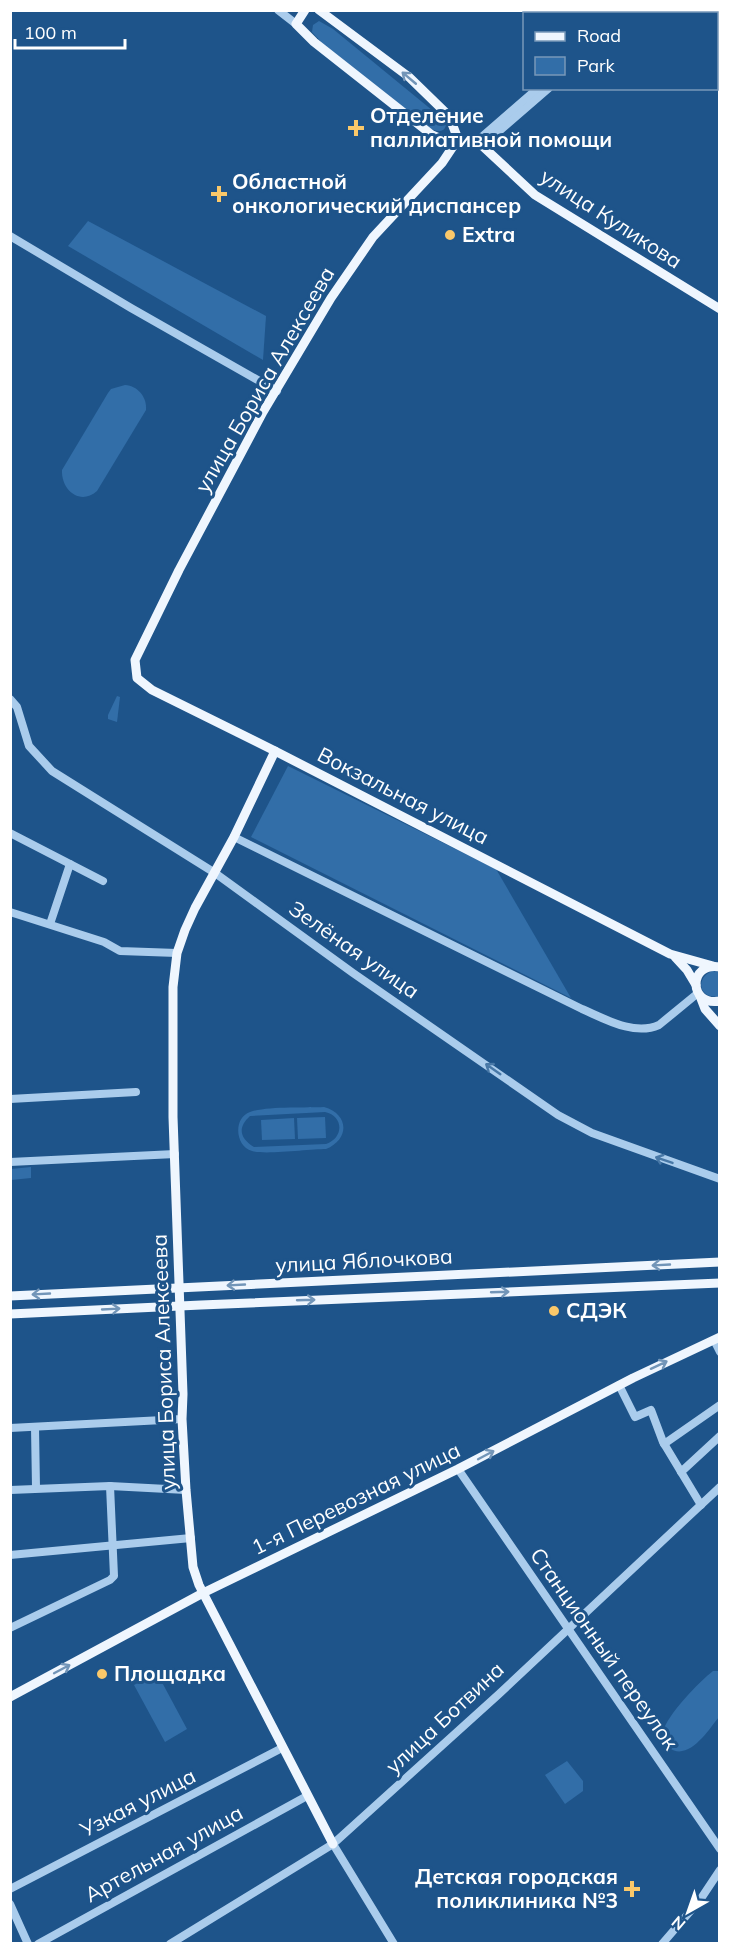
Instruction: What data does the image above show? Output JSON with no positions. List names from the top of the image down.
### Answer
{
  "streets": {
    "main road": [
      "улица Куликова",
      "улица Бориса Алексеева",
      "Вокзальная улица",
      "улица Яблочкова",
      "1-я Перевозная улица"
    ],
    "street": [
      "Зелёная улица",
      "Станционный переулок",
      "улица Ботвина",
      "Узкая улица",
      "Артельная улица"
    ]
  },
  "crossings": [
    ["улица Бориса Алексеева", "Вокзальная улица"],
    ["улица Бориса Алексеева", "Зелёная улица"],
    ["улица Бориса Алексеева", "улица Яблочкова"],
    ["улица Бориса Алексеева", "1-я Перевозная улица"],
    ["улица Бориса Алексеева", "улица Ботвина"],
    ["улица Бориса Алексеева", "Узкая улица"],
    ["улица Бориса Алексеева", "Артельная улица"],
    ["1-я Перевозная улица", "Станционный переулок"],
    ["Станционный переулок", "улица Ботвина"]
  ],
  "one_way": ["Зелёная улица", "1-я Перевозная улица"],
  "places": {
    "health": ["Отделение паллиативной помощи", "Областной онкологический диспансер", "Детская городская поликлиника №3"],
    "other": ["Extra", "СДЭК", "Площадка"]
  },
  "legend": ["Road", "Park"],
  "scale_bar": "100 m",
  "north": "bottom left"
}
